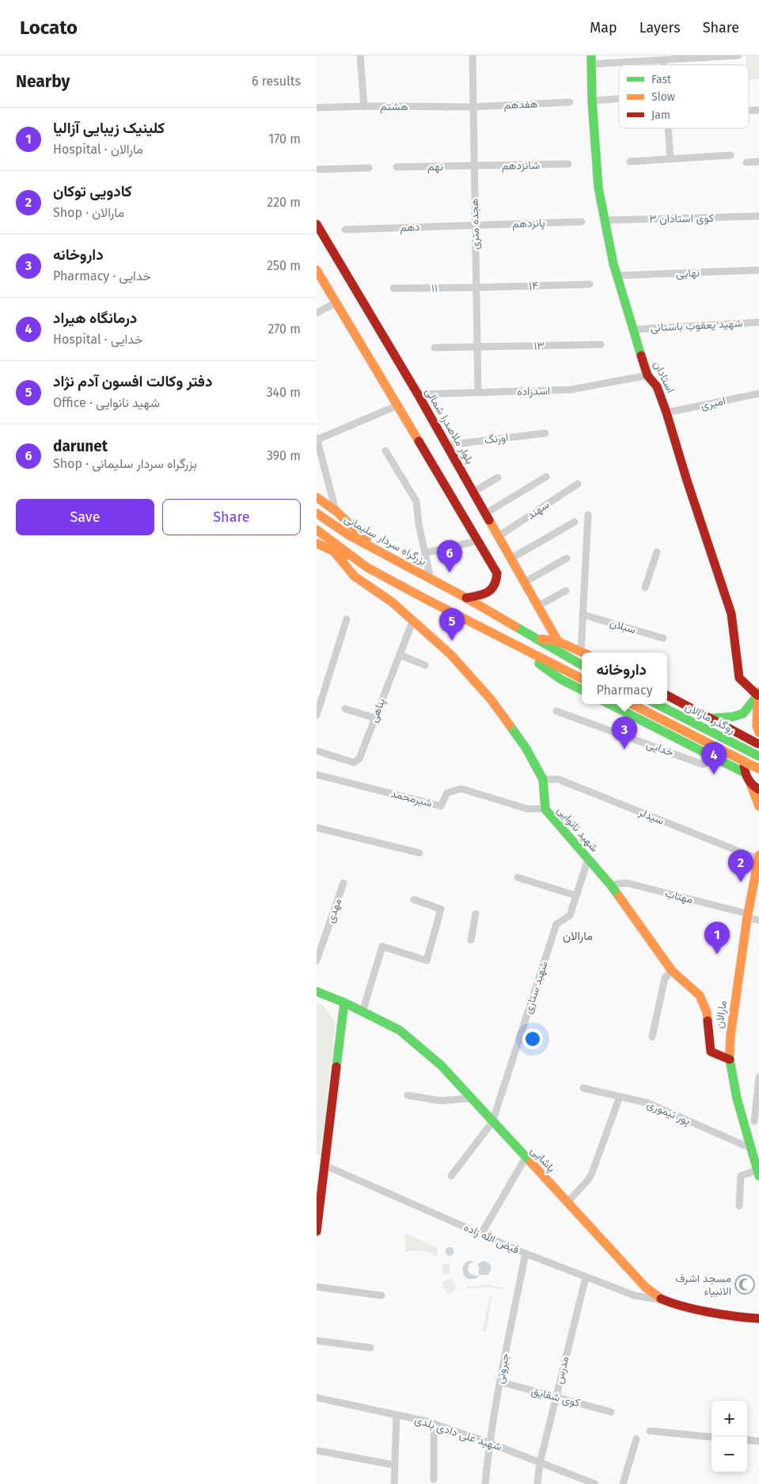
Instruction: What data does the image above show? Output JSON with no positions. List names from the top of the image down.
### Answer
{
  "streets": {
    "main road": [
      "استادان",
      "بلوار ملاصدرا شمالی",
      "بزرگراه سردار سلیمانی",
      "روگذر مارالان",
      "شهید نانوایی",
      "مارالان",
      "پاشایی"
    ],
    "street": [
      "هفدهم",
      "هشتم",
      "شانزدهم",
      "نهم",
      "کوی استادان ۳",
      "پانزدهم",
      "هجده متری",
      "دهم",
      "نهایی",
      "۱۴",
      "۱۱",
      "شهید یعقوب باستانی",
      "۱۳",
      "اسدزاده",
      "امیری",
      "اورنگ",
      "سهند",
      "سبلان",
      "پناهی",
      "خدایی",
      "شیرمحمد",
      "سیدلر",
      "مهتاب",
      "مهدی",
      "شهبد ستاری",
      "پور تیموری",
      "فیض الله زاده",
      "جبروتی",
      "مدرس",
      "کوی شقایق",
      "شهید علی دادی بلدی"
    ]
  },
  "crossings": [
    ["هفدهم", "هشتم"],
    ["هفدهم", "هجده متری"],
    ["هشتم", "هجده متری"],
    ["شانزدهم", "نهم"],
    ["شانزدهم", "هجده متری"],
    ["نهم", "هجده متری"],
    ["کوی استادان ۳", "استادان"],
    ["پانزدهم", "هجده متری"],
    ["پانزدهم", "دهم"],
    ["هجده متری", "دهم"],
    ["هجده متری", "۱۴"],
    ["هجده متری", "۱۱"],
    ["هجده متری", "۱۳"],
    ["هجده متری", "اسدزاده"],
    ["نهایی", "استادان"],
    ["۱۴", "۱۱"],
    ["شهید یعقوب باستانی", "استادان"],
    ["استادان", "اسدزاده"],
    ["استادان", "امیری"],
    ["اسدزاده", "بلوار ملاصدرا شمالی"],
    ["بلوار ملاصدرا شمالی", "اورنگ"],
    ["بلوار ملاصدرا شمالی", "سهند"],
    ["پناهی", "شهید نانوایی"],
    ["شیرمحمد", "شهید نانوایی"],
    ["سیدلر", "شهید نانوایی"],
    ["سیدلر", "مارالان"],
    ["شهید نانوایی", "مهتاب"],
    ["شهید نانوایی", "شهبد ستاری"],
    ["شهید نانوایی", "مارالان"],
    ["مهتاب", "مارالان"],
    ["شهبد ستاری", "پاشایی"],
    ["مارالان", "پور تیموری"],
    ["پاشایی", "فیض الله زاده"],
    ["فیض الله زاده", "جبروتی"],
    ["فیض الله زاده", "مدرس"],
    ["جبروتی", "کوی شقایق"],
    ["جبروتی", "شهید علی دادی بلدی"],
    ["مدرس", "کوی شقایق"],
    ["مدرس", "شهید علی دادی بلدی"]
  ],
  "districts": ["مارالان"],
  "places": {
    "mosque": ["مسجد اشرف الانبیاء"]
  },
  "legend": ["Fast", "Slow", "Jam"],
  "page": {
    "header": "Locato",
    "nav": ["Map", "Layers", "Share"],
    "heading": ["Nearby", "6 results"],
    "list": [
      {
        "mark": "1",
        "name": "کلینیک زیبایی آزالیا",
        "note": "Hospital · مارالان",
        "value": "170 m"
      },
      {
        "mark": "2",
        "name": "کادویی توکان",
        "note": "Shop · مارالان",
        "value": "220 m"
      },
      {
        "mark": "3",
        "name": "داروخانه",
        "note": "Pharmacy · خدایی",
        "value": "250 m"
      },
      {
        "mark": "4",
        "name": "درمانگاه هیراد",
        "note": "Hospital · خدایی",
        "value": "270 m"
      },
      {
        "mark": "5",
        "name": "دفتر وکالت افسون آدم نژاد",
        "note": "Office · شهید نانوایی",
        "value": "340 m"
      },
      {
        "mark": "6",
        "name": "darunet",
        "note": "Shop · بزرگراه سردار سلیمانی",
        "value": "390 m"
      }
    ],
    "buttons": ["Save", "Share"],
    "pins": [
      "6",
      "5",
      "3",
      "4",
      "2",
      "1"
    ],
    "popup": ["داروخانه", "Pharmacy"],
    "map_buttons": ["+", "−"]
  }
}
